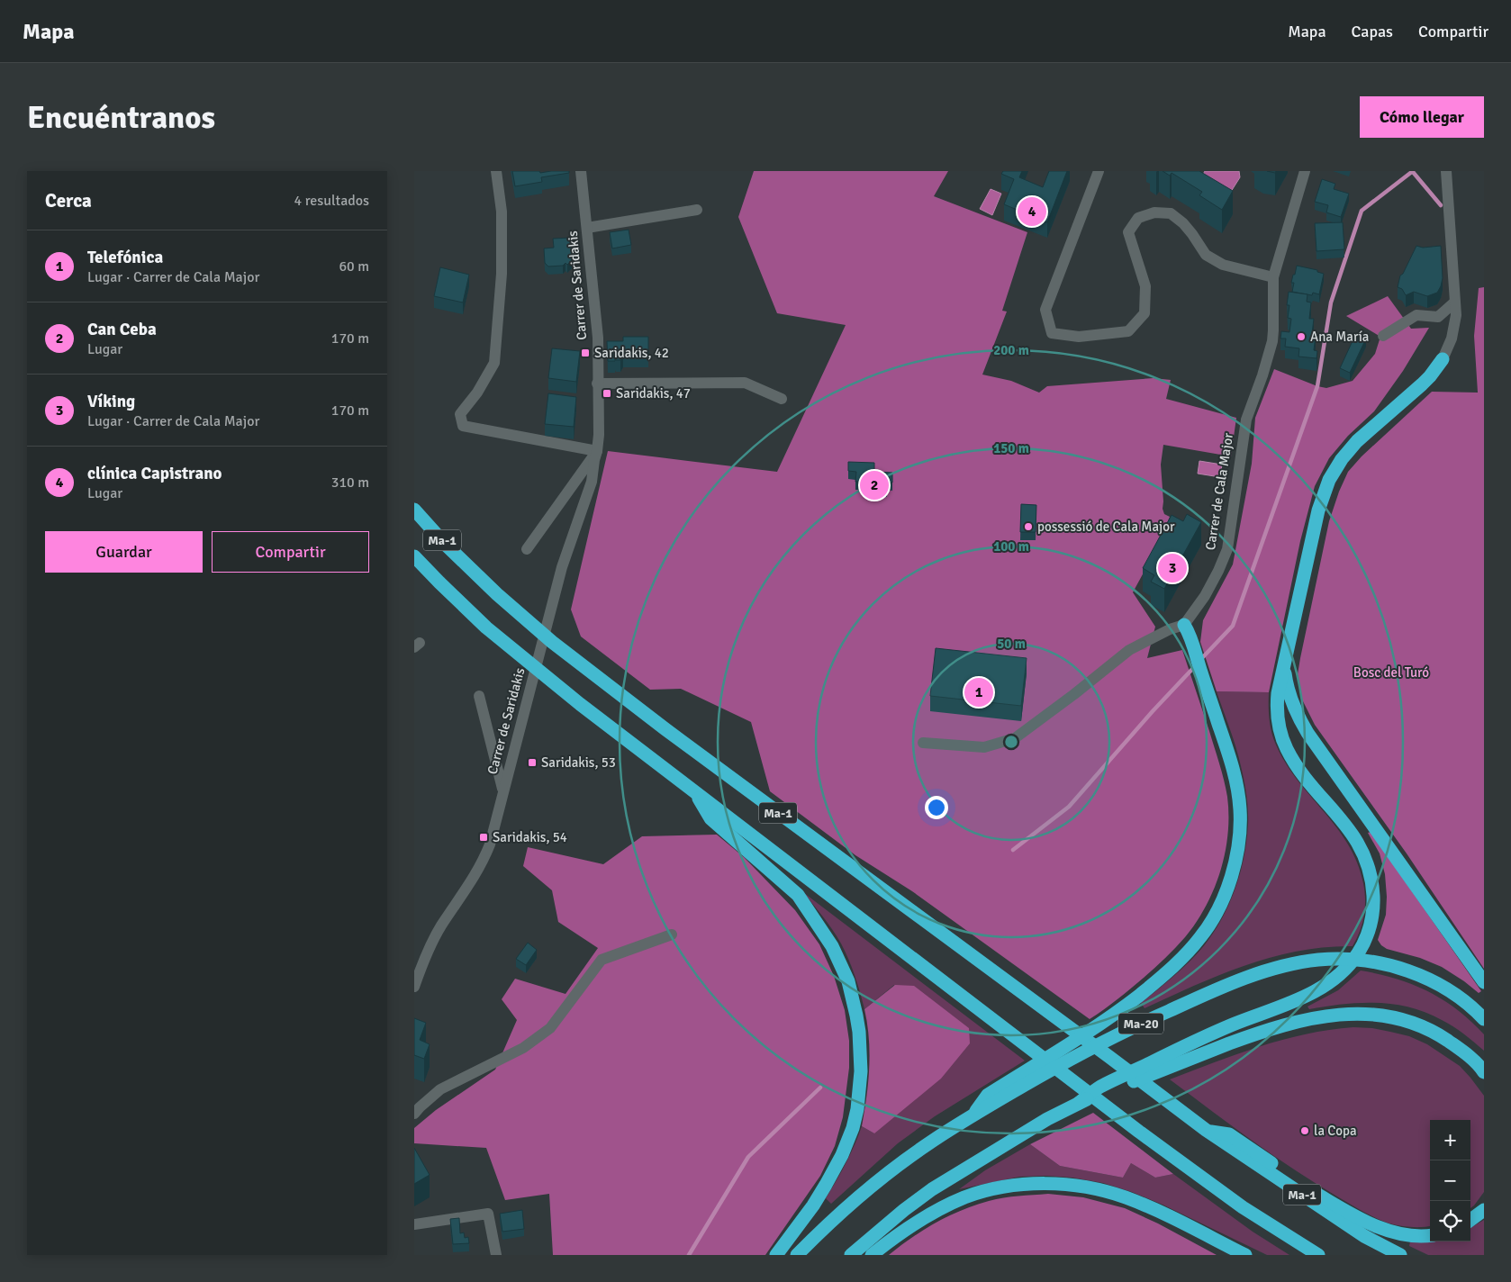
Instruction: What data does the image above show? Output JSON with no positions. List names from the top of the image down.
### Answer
{
  "streets": {
    "highway": ["Ma-1", "Ma-20"],
    "street": ["Carrer de Saridakis", "Carrer de Cala Major"]
  },
  "parks": ["Bosc del Turó"],
  "places": {
    "other": ["Ana María", "possessió de Cala Major", "la Copa"],
    "transit": [
      "Saridakis, 42",
      "Saridakis, 47",
      "Saridakis, 53",
      "Saridakis, 54"
    ]
  },
  "page": {
    "header": "Mapa",
    "nav": ["Mapa", "Capas", "Compartir"],
    "buttons": [
      "Cómo llegar",
      ["Guardar", "Compartir"]
    ],
    "title": "Encuéntranos",
    "heading": ["Cerca", "4 resultados"],
    "pins": [
      "4",
      "2",
      "3",
      "1"
    ],
    "list": [
      {
        "mark": "1",
        "name": "Telefónica",
        "note": "Lugar · Carrer de Cala Major",
        "value": "60 m"
      },
      {
        "mark": "2",
        "name": "Can Ceba",
        "note": "Lugar",
        "value": "170 m"
      },
      {
        "mark": "3",
        "name": "Víking",
        "note": "Lugar · Carrer de Cala Major",
        "value": "170 m"
      },
      {
        "mark": "4",
        "name": "clínica Capistrano",
        "note": "Lugar",
        "value": "310 m"
      }
    ],
    "map_buttons": ["+", "−"]
  },
  "rings": [
    "200 m",
    "150 m",
    "100 m",
    "50 m"
  ]
}
